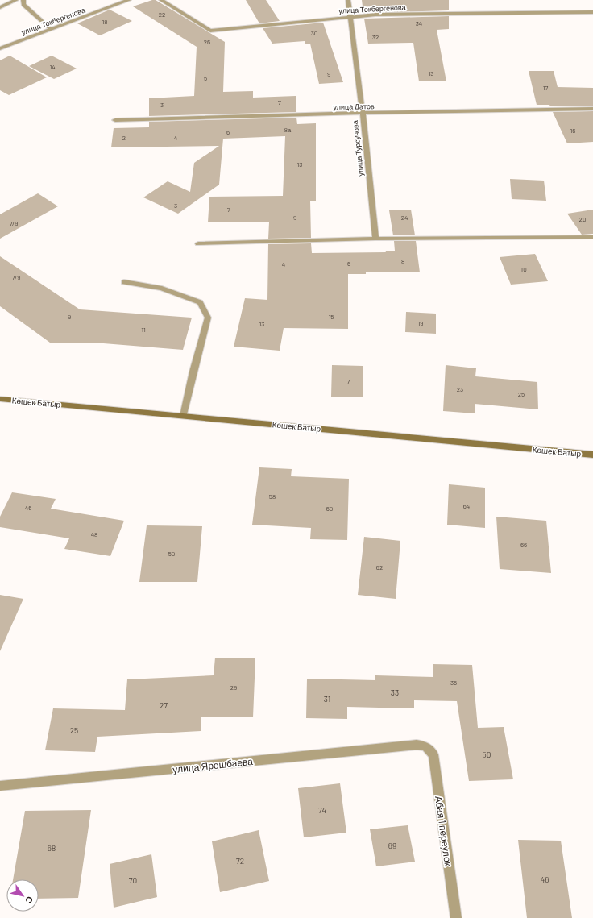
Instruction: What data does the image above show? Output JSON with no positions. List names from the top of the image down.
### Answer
{
  "streets": {
    "street": [
      "улица Токбергенова",
      "улица Датов",
      "улица Турсунова",
      "Көшек Батыр",
      "улица Ярошбаева",
      "Абая 1 переулок"
    ]
  },
  "crossings": [
    ["улица Токбергенова", "улица Турсунова"],
    ["улица Датов", "улица Турсунова"],
    ["улица Ярошбаева", "Абая 1 переулок"]
  ],
  "house_numbers": [
    "22",
    "18",
    "34",
    "30",
    "32",
    "26",
    "14",
    "13",
    "9",
    "5",
    "17",
    "7",
    "3",
    "8а",
    "16",
    "6",
    "2",
    "4",
    "13",
    "3",
    "7",
    "9",
    "24",
    "20",
    "7/9",
    "8",
    "6",
    "4",
    "10",
    "7/9",
    "9",
    "15",
    "19",
    "13",
    "11",
    "17",
    "23",
    "25",
    "58",
    "64",
    "46",
    "60",
    "48",
    "66",
    "50",
    "62",
    "35",
    "29",
    "33",
    "31",
    "27",
    "25",
    "50",
    "74",
    "69",
    "68",
    "72",
    "46",
    "70"
  ],
  "north": "bottom right"
}
